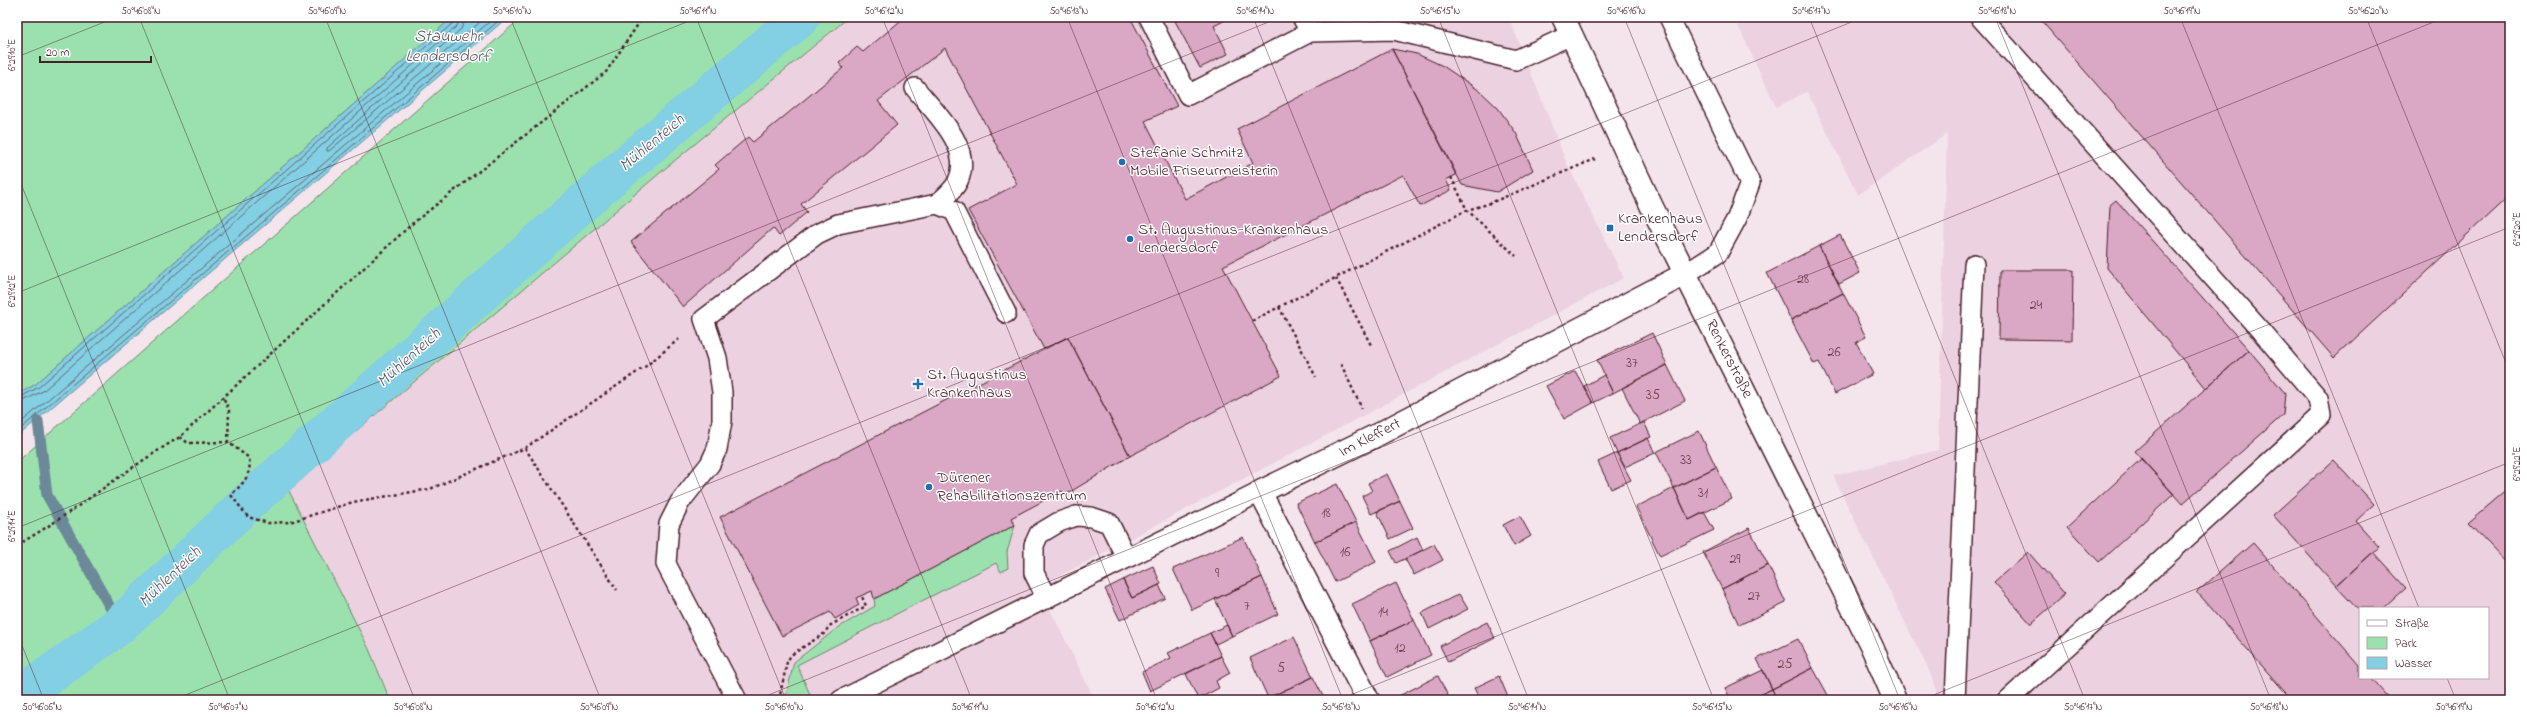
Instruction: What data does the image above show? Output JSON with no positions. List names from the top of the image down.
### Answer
{
  "streets": {
    "street": ["Renkerstraße", "Im Kleffert"]
  },
  "crossings": [
    ["Renkerstraße", "Im Kleffert"]
  ],
  "water": ["Stauwehr Lendersdorf", "Mühlenteich"],
  "places": {
    "other": ["Stefanie Schmitz Mobile Friseurmeisterin", "St. Augustinus-Krankenhaus Lendersdorf", "Dürener Rehabilitationszentrum"],
    "transit": ["Krankenhaus Lendersdorf"],
    "health": ["St. Augustinus Krankenhaus"]
  },
  "house_numbers": [
    "28",
    "24",
    "26",
    "37",
    "35",
    "33",
    "31",
    "18",
    "16",
    "29",
    "9",
    "27",
    "7",
    "14",
    "12",
    "25",
    "5"
  ],
  "legend": ["Straße", "Park", "Wasser"],
  "scale_bar": "20 m",
  "coordinates": [
    "50°46'08\"N",
    "50°46'09\"N",
    "50°46'10\"N",
    "50°46'11\"N",
    "50°46'12\"N",
    "50°46'13\"N",
    "50°46'14\"N",
    "50°46'15\"N",
    "50°46'16\"N",
    "50°46'17\"N",
    "50°46'18\"N",
    "50°46'19\"N",
    "50°46'20\"N",
    "6°29'10\"E",
    "6°29'20\"E",
    "6°29'12\"E",
    "6°29'22\"E",
    "6°29'14\"E",
    "50°46'06\"N",
    "50°46'07\"N"
  ]
}
